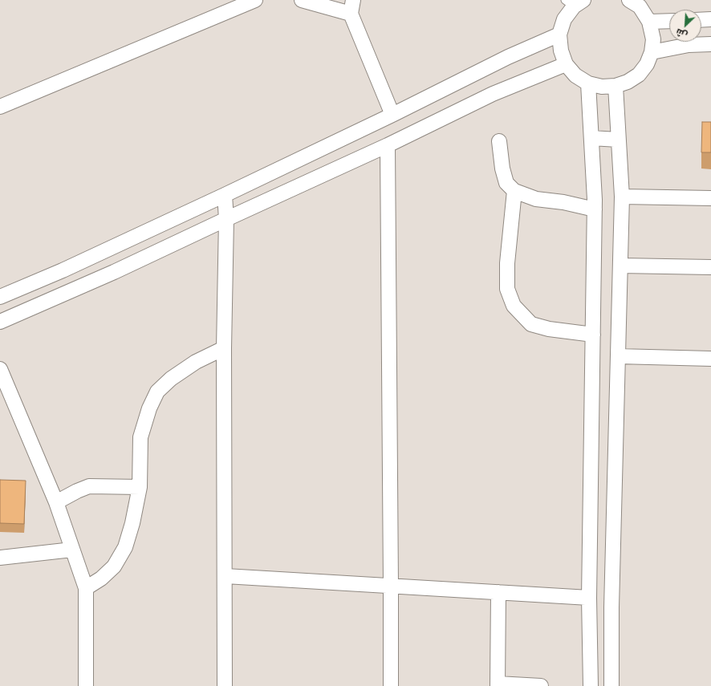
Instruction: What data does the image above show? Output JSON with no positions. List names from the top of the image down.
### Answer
{
  "north": "bottom left"
}
